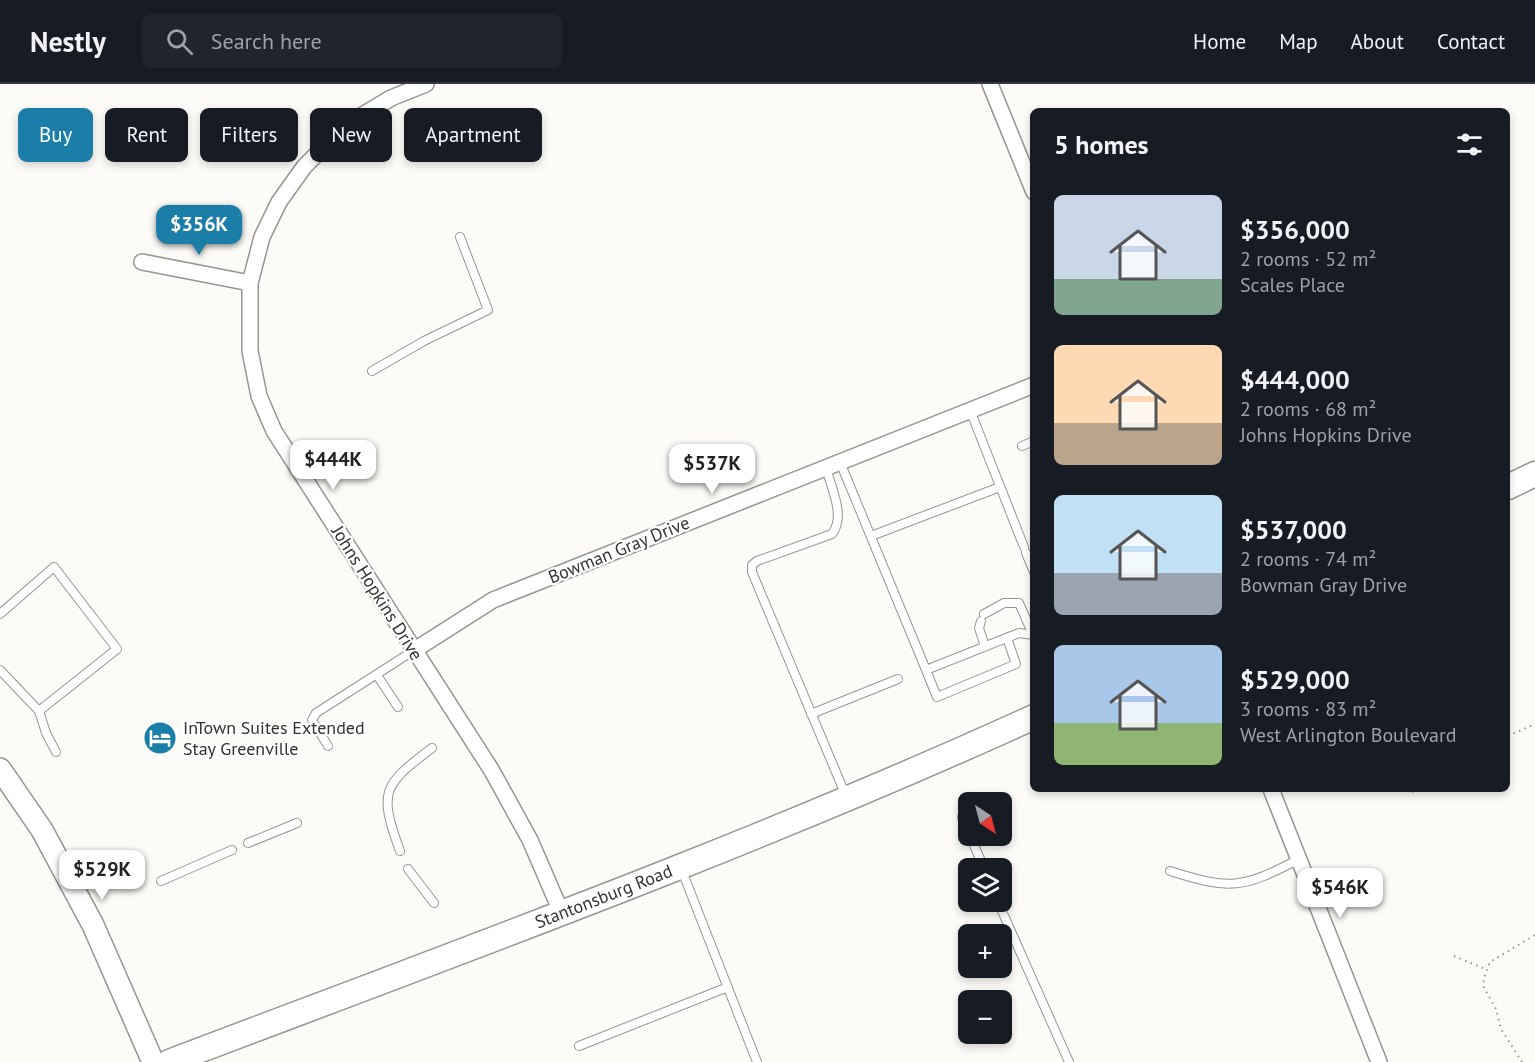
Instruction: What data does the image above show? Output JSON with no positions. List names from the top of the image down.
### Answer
{
  "streets": {
    "main road": ["Stantonsburg Road"],
    "street": ["Bowman Gray Drive", "Johns Hopkins Drive"]
  },
  "crossings": [
    ["Bowman Gray Drive", "Johns Hopkins Drive"],
    ["Johns Hopkins Drive", "Stantonsburg Road"]
  ],
  "places": {
    "hotel": ["InTown Suites Extended Stay Greenville"]
  },
  "north": "bottom right",
  "page": {
    "header": "Nestly",
    "search": "Search here",
    "nav": [
      "Home",
      "Map",
      "About",
      "Contact"
    ],
    "chip": [
      "Buy",
      "Rent",
      "Filters",
      "New",
      "Apartment"
    ],
    "heading": "5 homes",
    "list": [
      {
        "name": "$356,000",
        "note": "2 rooms · 52 m² · Scales Place"
      },
      {
        "name": "$444,000",
        "note": "2 rooms · 68 m² · Johns Hopkins Drive"
      },
      {
        "name": "$537,000",
        "note": "2 rooms · 74 m² · Bowman Gray Drive"
      },
      {
        "name": "$529,000",
        "note": "3 rooms · 83 m² · West Arlington Boulevard"
      }
    ],
    "price": [
      "$356K",
      "$444K",
      "$537K",
      "$529K",
      "$546K"
    ],
    "map_buttons": ["+", "−"]
  }
}
